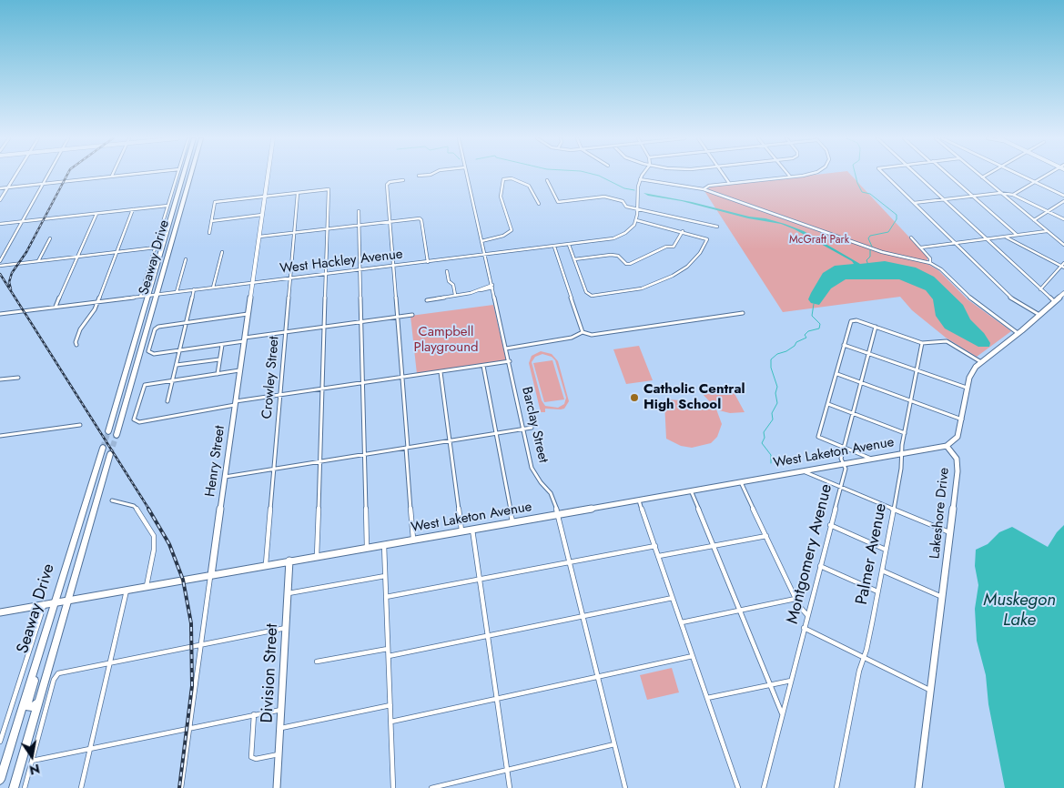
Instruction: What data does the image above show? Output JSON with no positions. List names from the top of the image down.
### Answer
{
  "streets": {
    "highway": ["Seaway Drive"],
    "main road": [
      "West Laketon Avenue",
      "Henry Street",
      "Lakeshore Drive",
      "Division Street"
    ],
    "street": [
      "West Hackley Avenue",
      "Crowley Street",
      "Barclay Street",
      "Montgomery Avenue",
      "Palmer Avenue"
    ]
  },
  "crossings": [
    ["Seaway Drive", "West Hackley Avenue"],
    ["Seaway Drive", "West Laketon Avenue"],
    ["West Hackley Avenue", "Crowley Street"],
    ["West Hackley Avenue", "Barclay Street"],
    ["West Hackley Avenue", "Henry Street"],
    ["Crowley Street", "West Laketon Avenue"],
    ["Barclay Street", "West Laketon Avenue"],
    ["West Laketon Avenue", "Henry Street"],
    ["West Laketon Avenue", "Lakeshore Drive"],
    ["West Laketon Avenue", "Montgomery Avenue"],
    ["West Laketon Avenue", "Palmer Avenue"],
    ["West Laketon Avenue", "Division Street"]
  ],
  "water": ["Muskegon Lake"],
  "parks": ["McGraft Park", "Campbell Playground"],
  "places": ["Catholic Central High School"],
  "north": "bottom"
}
